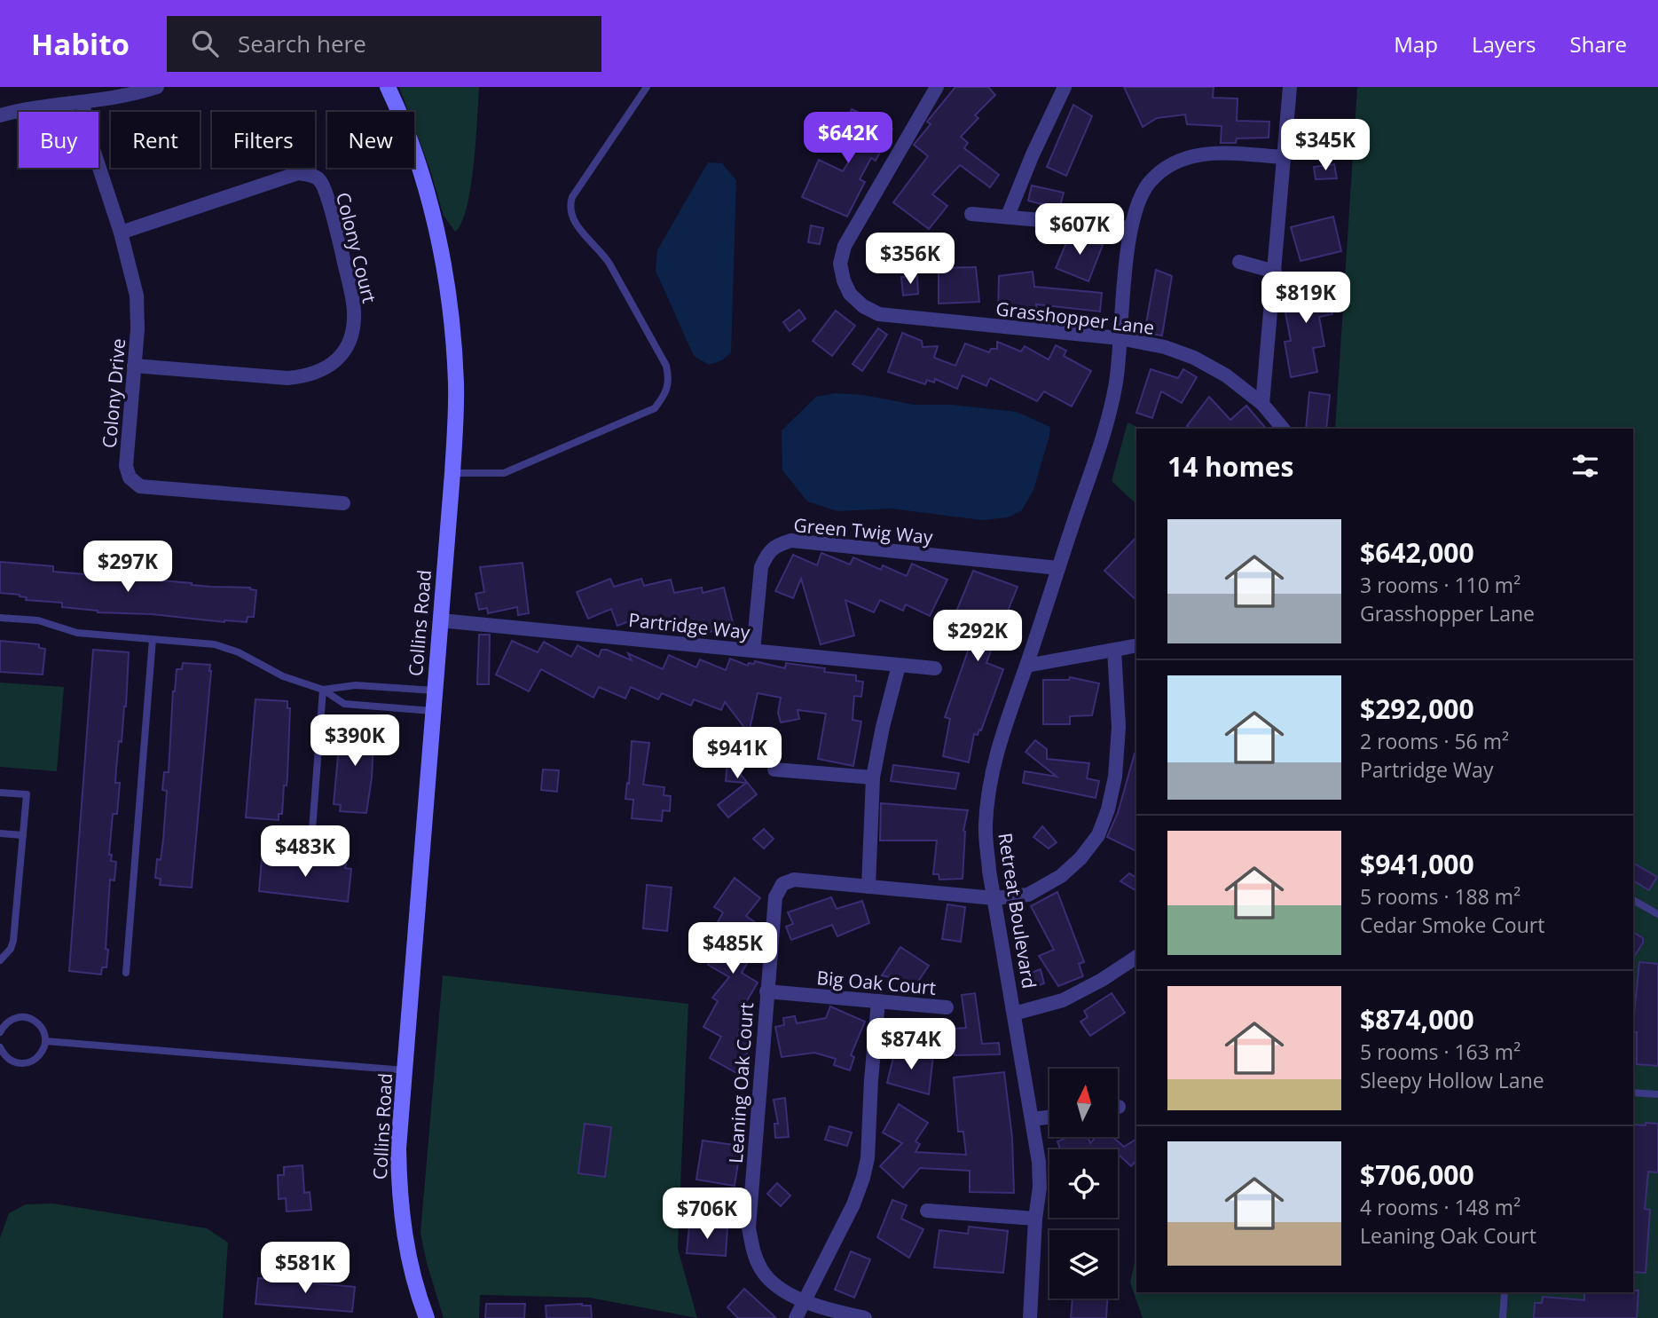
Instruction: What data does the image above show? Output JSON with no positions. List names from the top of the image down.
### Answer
{
  "streets": {
    "street": [
      "Colony Court",
      "Grasshopper Lane",
      "Colony Drive",
      "Green Twig Way",
      "Collins Road",
      "Partridge Way",
      "Retreat Boulevard",
      "Big Oak Court",
      "Leaning Oak Court"
    ]
  },
  "crossings": [
    ["Colony Court", "Colony Drive"],
    ["Grasshopper Lane", "Retreat Boulevard"],
    ["Green Twig Way", "Partridge Way"],
    ["Green Twig Way", "Retreat Boulevard"],
    ["Collins Road", "Partridge Way"],
    ["Retreat Boulevard", "Leaning Oak Court"],
    ["Big Oak Court", "Leaning Oak Court"]
  ],
  "north": "top",
  "page": {
    "header": "Habito",
    "search": "Search here",
    "nav": ["Map", "Layers", "Share"],
    "price": [
      "$642K",
      "$345K",
      "$607K",
      "$356K",
      "$819K",
      "$297K",
      "$292K",
      "$390K",
      "$941K",
      "$483K",
      "$485K",
      "$874K",
      "$706K",
      "$581K"
    ],
    "chip": [
      "Buy",
      "Rent",
      "Filters",
      "New"
    ],
    "heading": "14 homes",
    "list": [
      {
        "name": "$642,000",
        "note": "3 rooms · 110 m² · Grasshopper Lane"
      },
      {
        "name": "$292,000",
        "note": "2 rooms · 56 m² · Partridge Way"
      },
      {
        "name": "$941,000",
        "note": "5 rooms · 188 m² · Cedar Smoke Court"
      },
      {
        "name": "$874,000",
        "note": "5 rooms · 163 m² · Sleepy Hollow Lane"
      },
      {
        "name": "$706,000",
        "note": "4 rooms · 148 m² · Leaning Oak Court"
      }
    ]
  }
}
